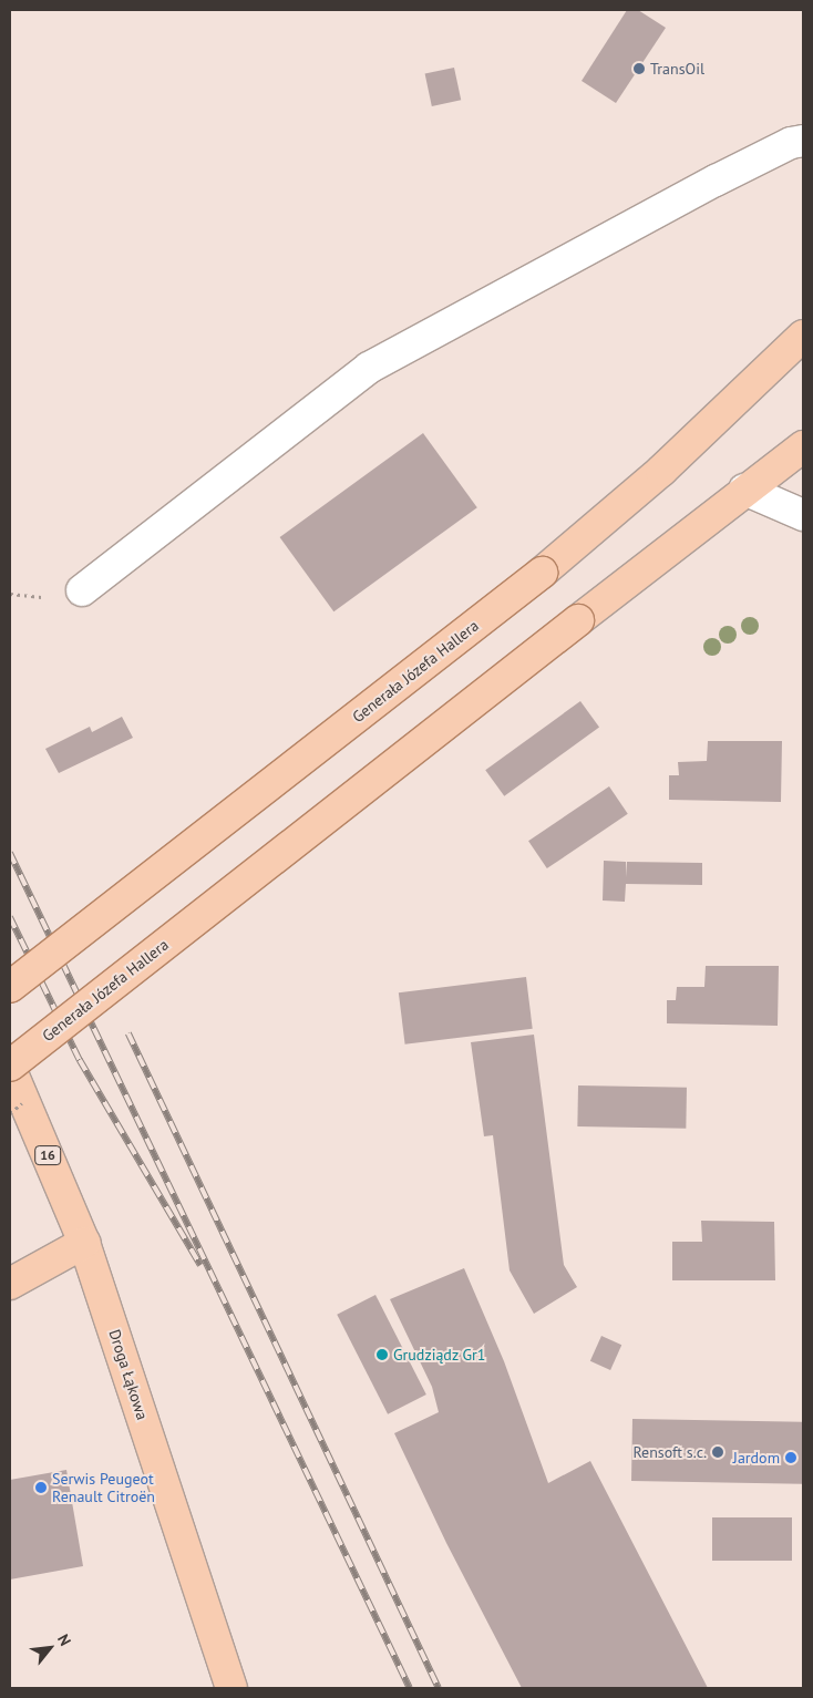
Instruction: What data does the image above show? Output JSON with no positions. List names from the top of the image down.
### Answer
{
  "streets": {
    "main road": ["Generała Józefa Hallera", "16", "Droga Łąkowa"]
  },
  "crossings": [
    ["Generała Józefa Hallera", "Droga Łąkowa"]
  ],
  "places": [
    "TransOil",
    "Grudziądz Gr1",
    "Rensoft s.c.",
    "Jardom",
    "Serwis Peugeot Renault Citroën"
  ],
  "north": "top right"
}
